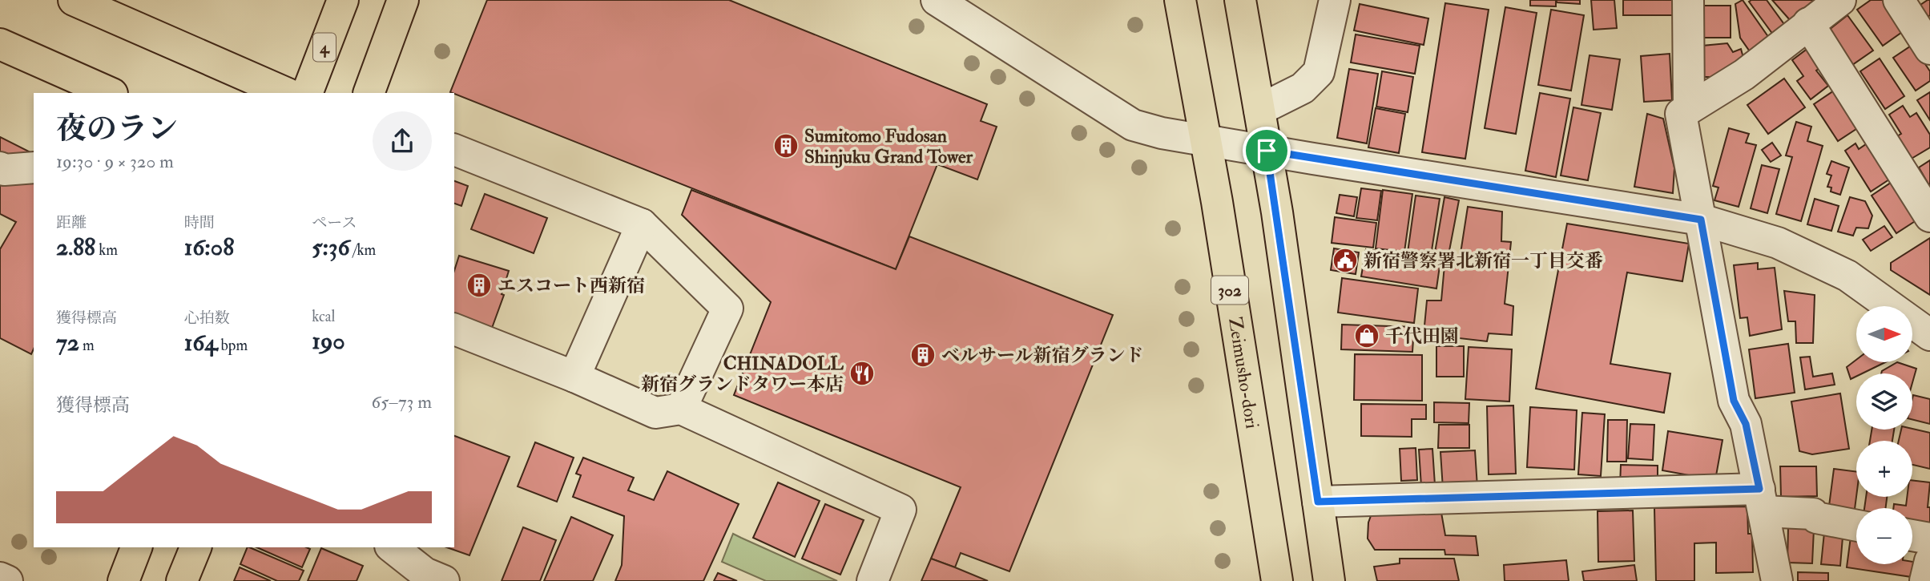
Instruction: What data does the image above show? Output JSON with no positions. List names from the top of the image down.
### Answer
{
  "streets": {
    "main road": ["4", "302", "Zeimusho-dori"]
  },
  "places": {
    "building": ["Sumitomo Fudosan Shinjuku Grand Tower", "エスコート西新宿", "ベルサール新宿グランド"],
    "public building": ["新宿警察署北新宿一丁目交番"],
    "shop": ["千代田園"],
    "restaurant": ["CHINADOLL 新宿グランドタワー本店"]
  },
  "north": "right",
  "page": {
    "heading": ["夜のラン", "19:30 · 9 × 320 m"],
    "stats": [
      ["距離", "2.88 km"],
      ["時間", "16:08"],
      ["ペース", "5:36 /km"],
      ["獲得標高", "72 m"],
      ["心拍数", "164 bpm"],
      ["kcal", "190"]
    ],
    "map_buttons": ["+", "−"],
    "chart": ["獲得標高", "65–73 m"]
  }
}
